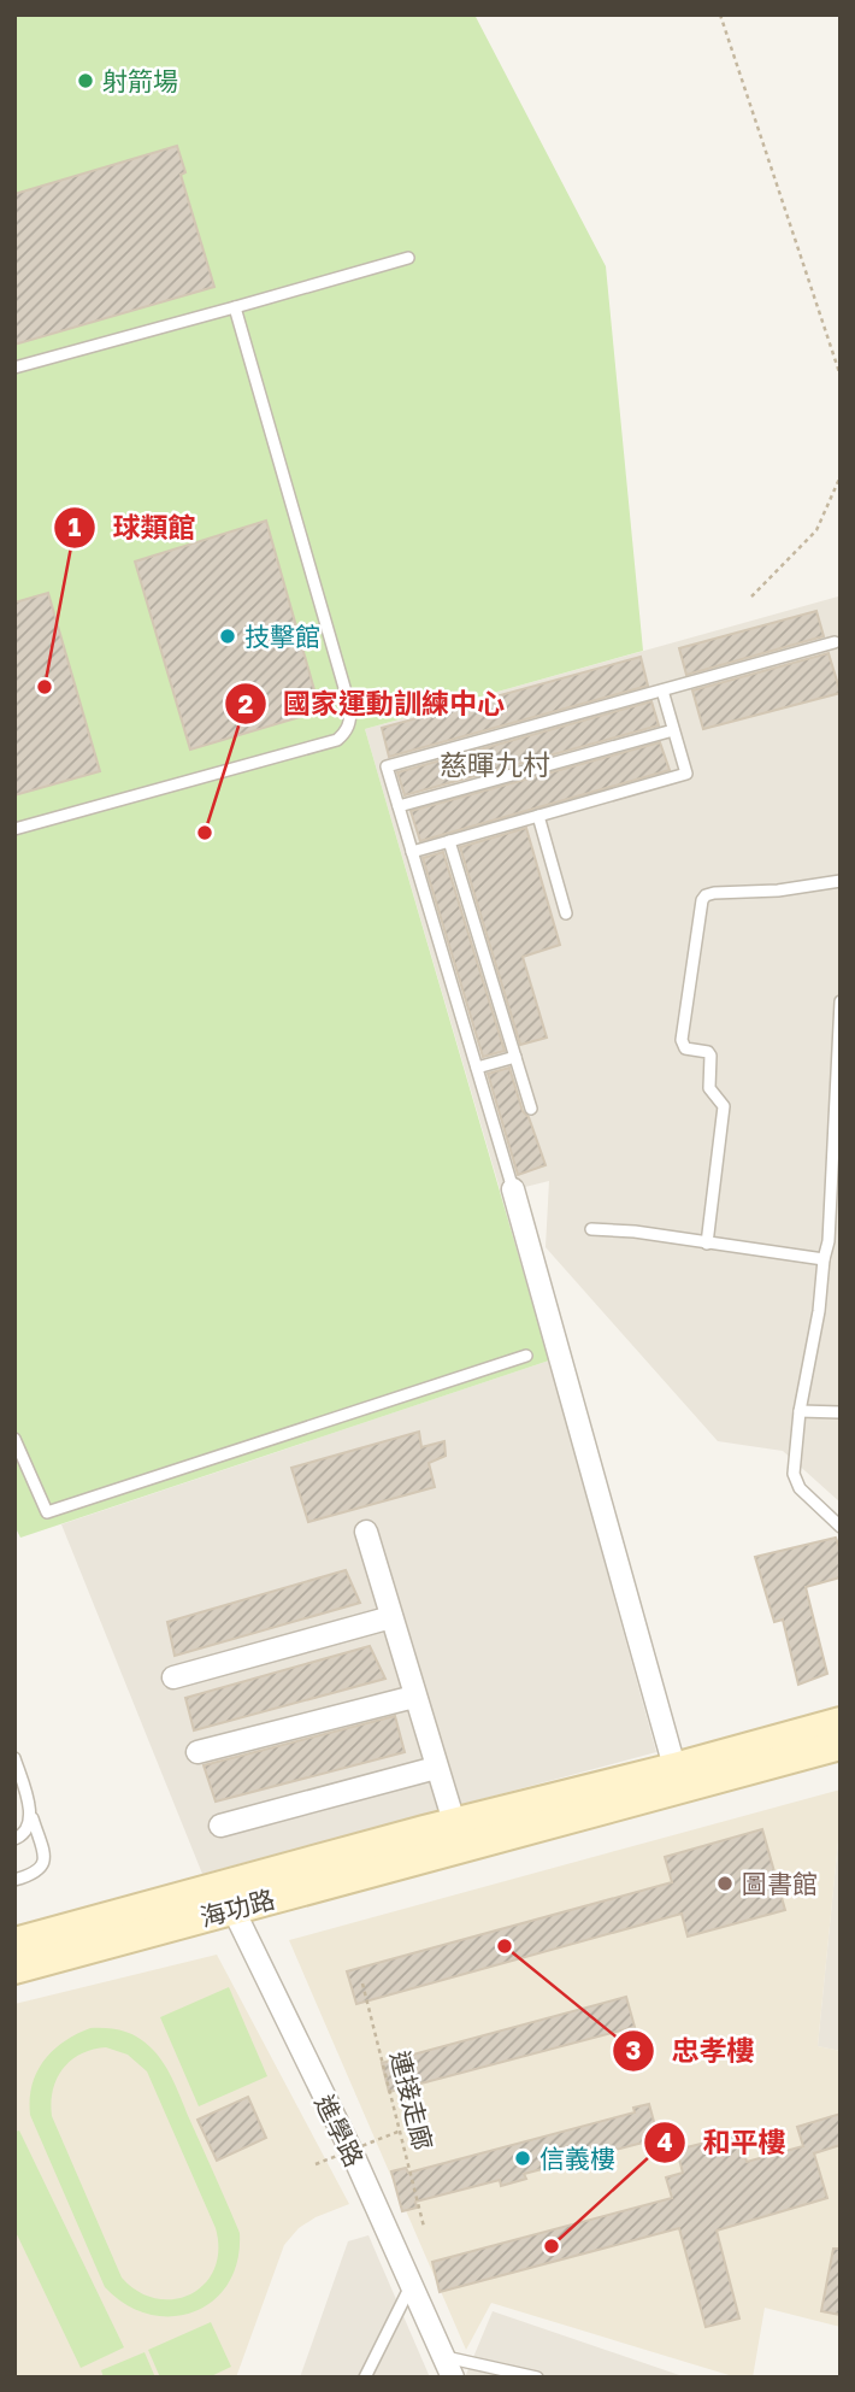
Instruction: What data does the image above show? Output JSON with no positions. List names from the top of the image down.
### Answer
{
  "streets": {
    "street": ["海功路", "進學路"],
    "path": ["連接走廊"]
  },
  "crossings": [
    ["海功路", "進學路"]
  ],
  "districts": ["慈暉九村"],
  "places": [
    "射箭場",
    "技擊館",
    "球類館",
    "國家運動訓練中心",
    "圖書館",
    "忠孝樓",
    "信義樓",
    "和平樓"
  ]
}
